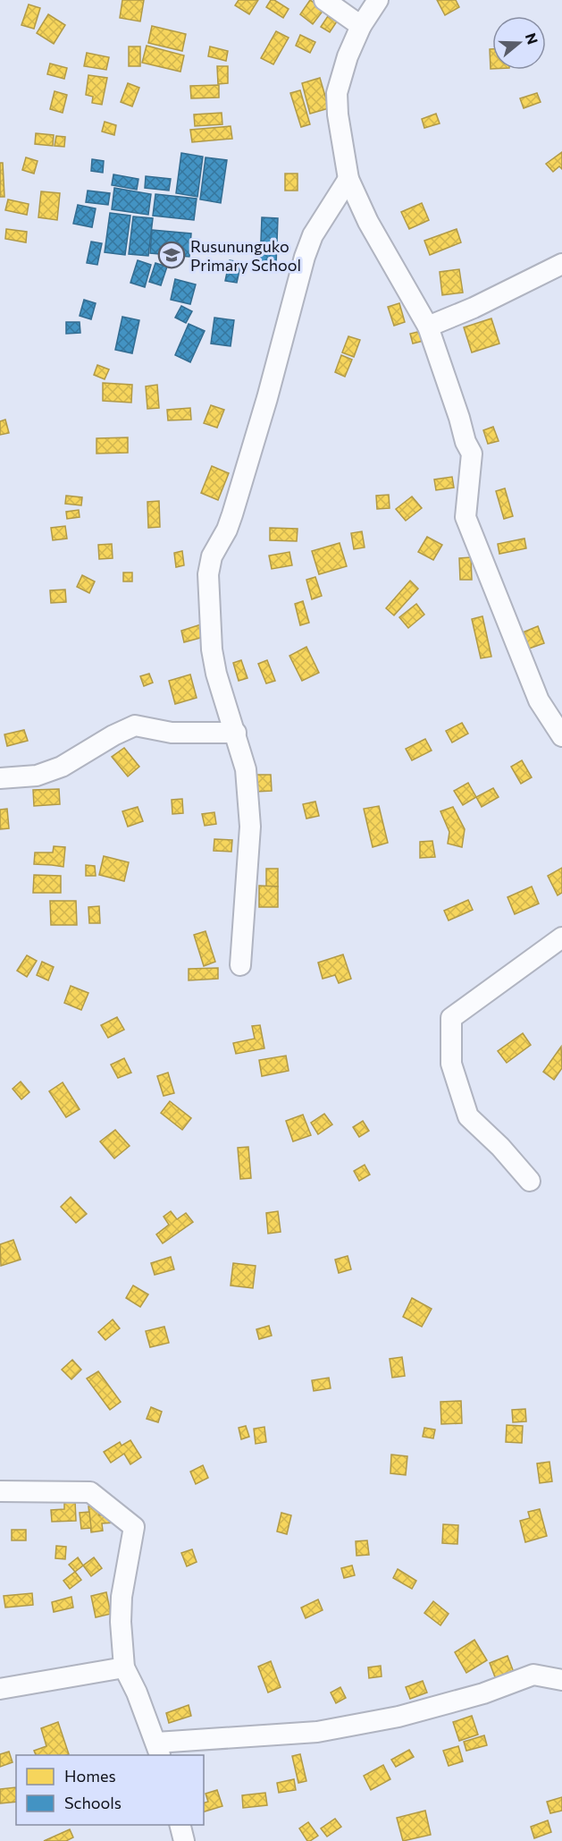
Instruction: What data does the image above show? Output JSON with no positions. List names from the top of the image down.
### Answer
{
  "places": {
    "school or university": ["Rusununguko Primary School"]
  },
  "legend": ["Homes", "Schools"],
  "north": "right"
}
